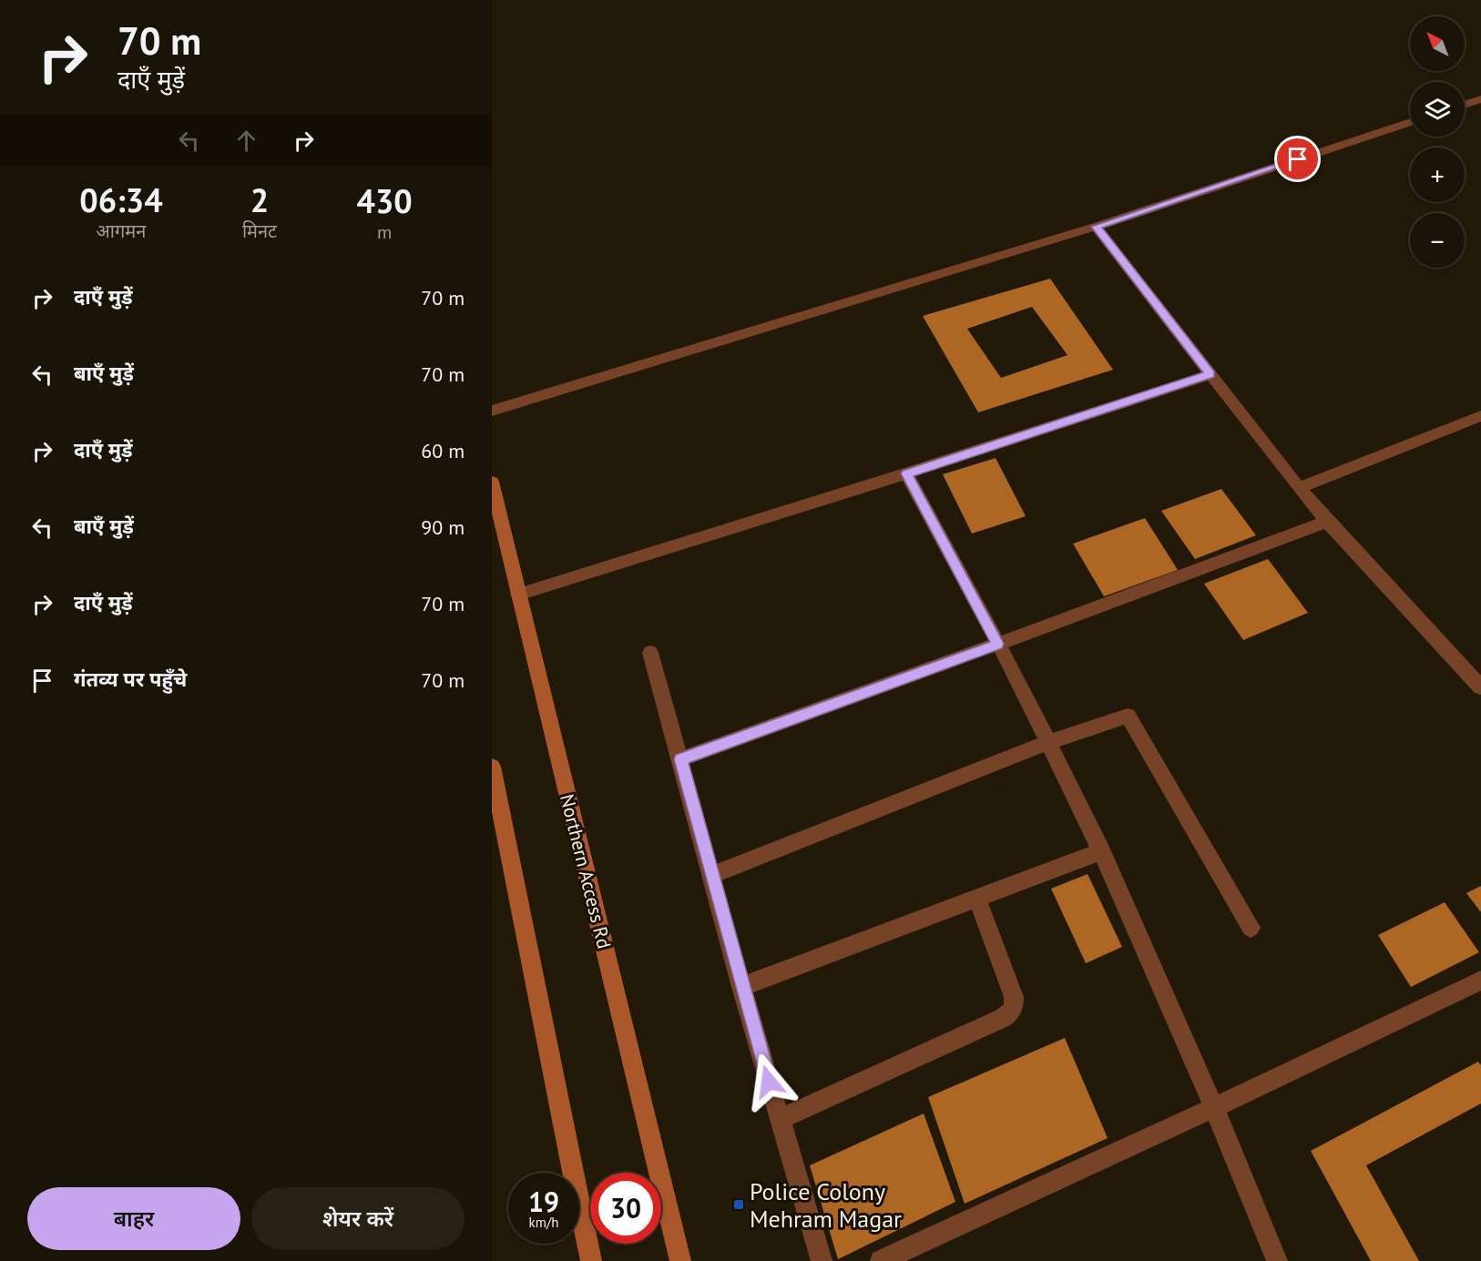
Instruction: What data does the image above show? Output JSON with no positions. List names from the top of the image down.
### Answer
{
  "streets": {
    "main road": ["Northern Access Rd"]
  },
  "places": {
    "transit": ["Police Colony Mehram Magar"]
  },
  "north": "top left",
  "page": {
    "turn": ["70 m", "दाएँ मुड़ें"],
    "map_buttons": ["+", "−"],
    "eta": [
      "06:34",
      "आगमन",
      "2",
      "मिनट",
      "430",
      "m"
    ],
    "list": [
      {
        "name": "दाएँ मुड़ें",
        "value": "70 m"
      },
      {
        "name": "बाएँ मुड़ें",
        "value": "70 m"
      },
      {
        "name": "दाएँ मुड़ें",
        "value": "60 m"
      },
      {
        "name": "बाएँ मुड़ें",
        "value": "90 m"
      },
      {
        "name": "दाएँ मुड़ें",
        "value": "70 m"
      },
      {
        "name": "गंतव्य पर पहुँचे",
        "value": "70 m"
      }
    ],
    "speed": "19 km/h",
    "limit": "30",
    "buttons": ["बाहर", "शेयर करें"]
  }
}
